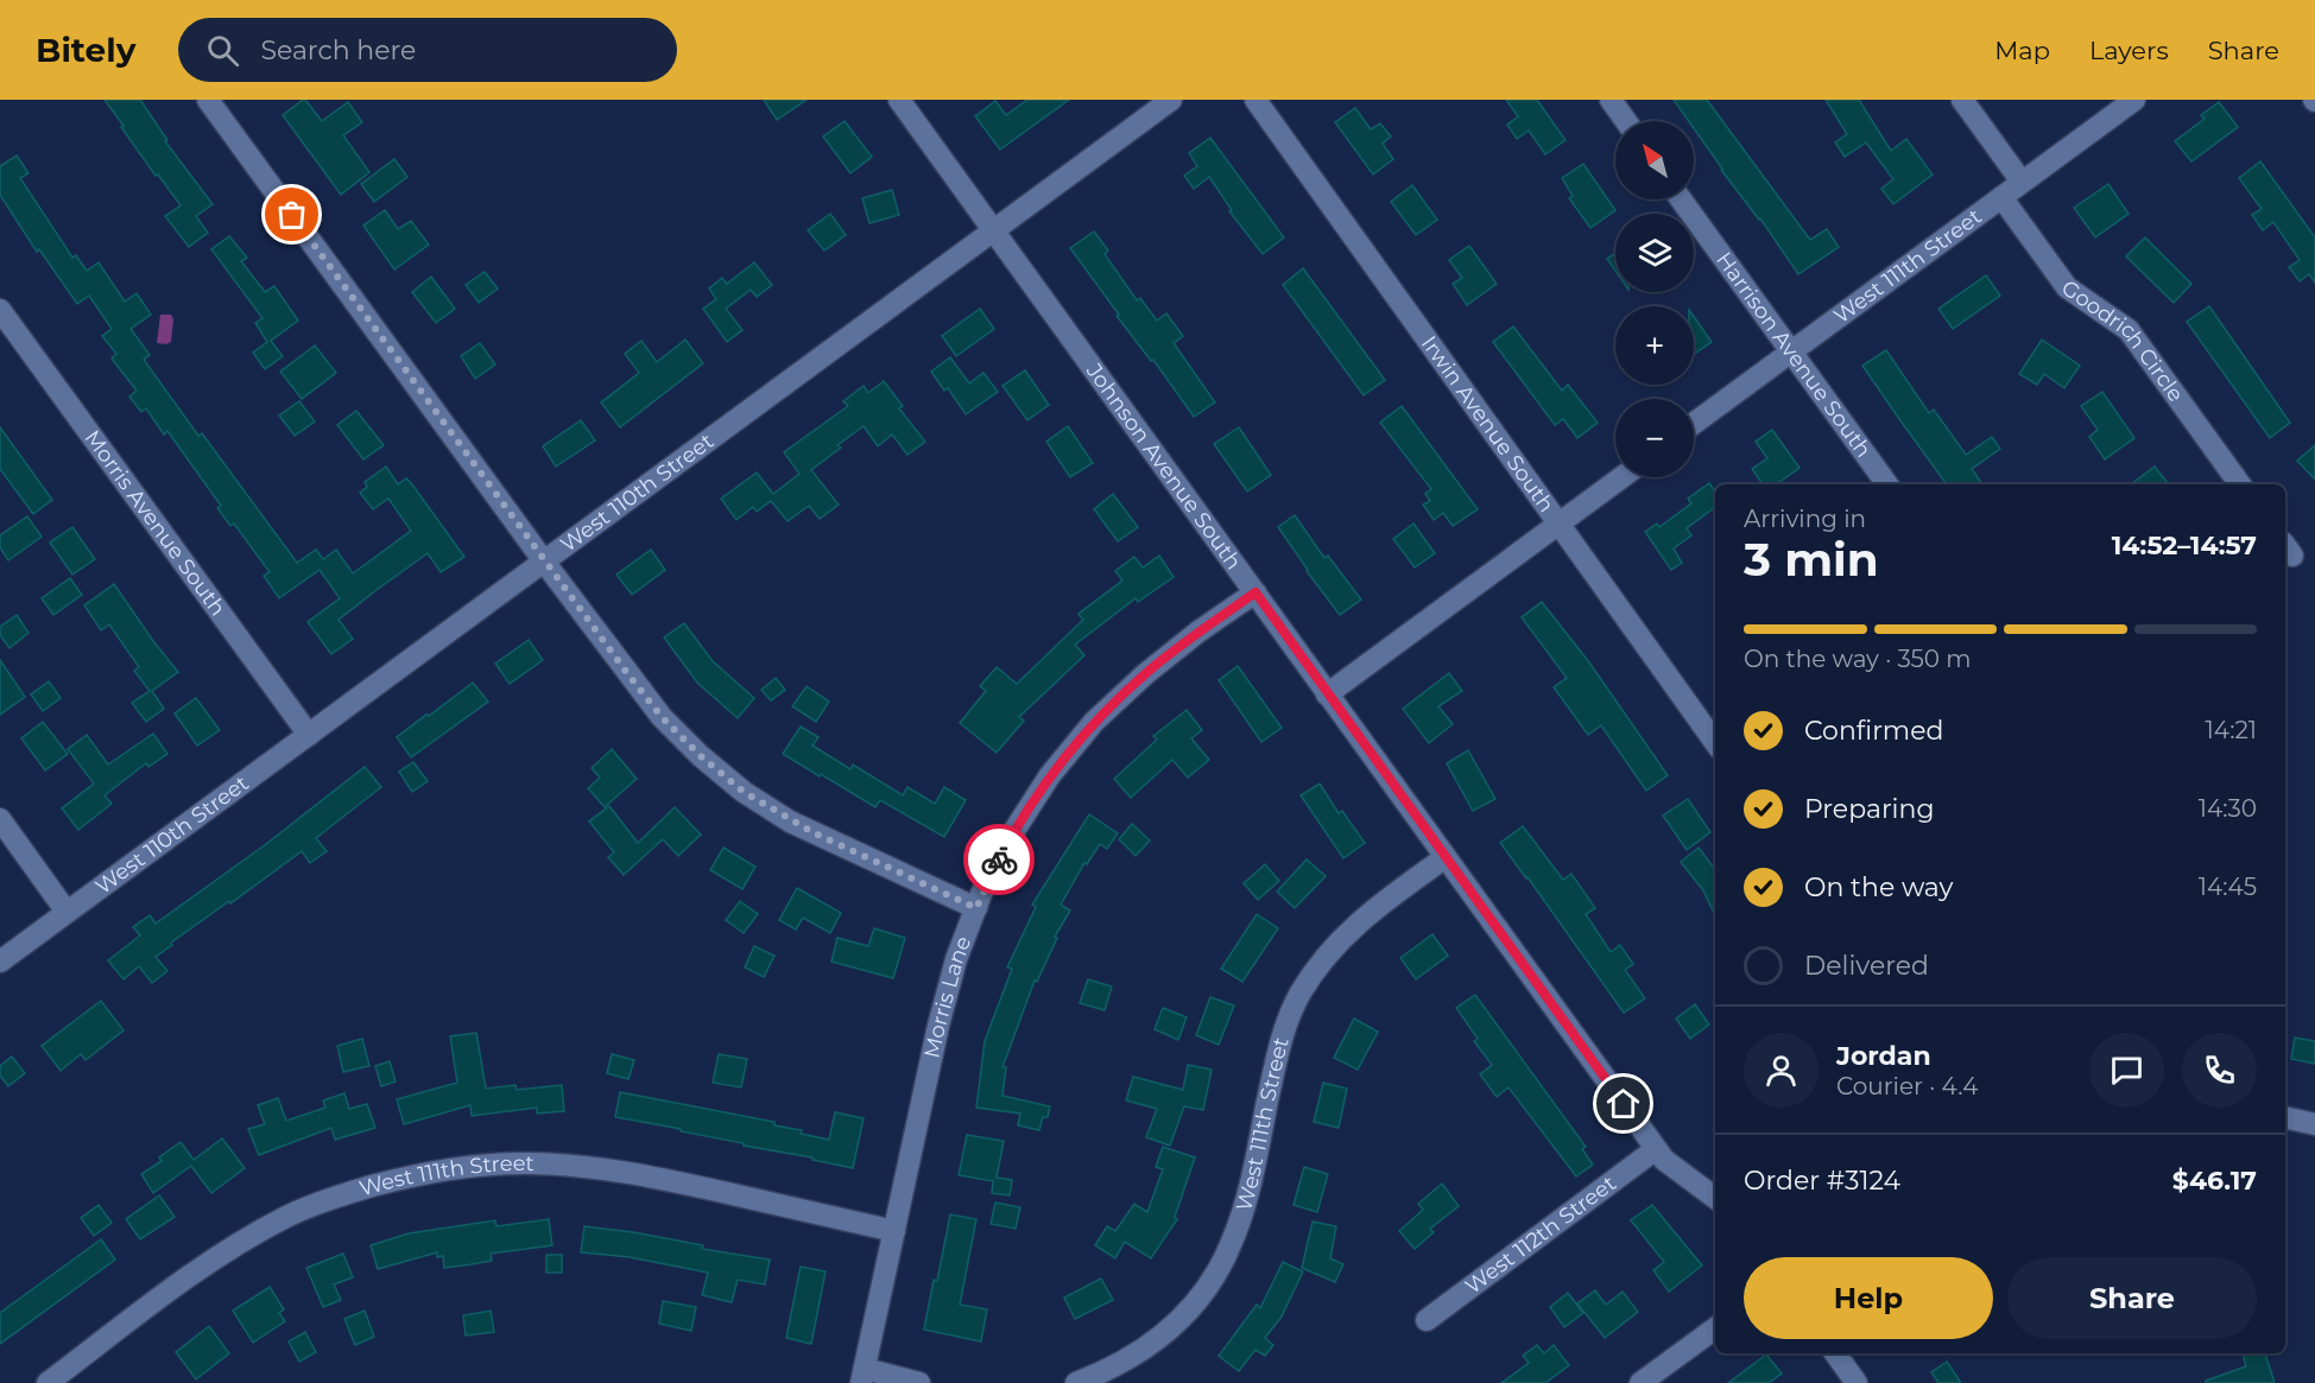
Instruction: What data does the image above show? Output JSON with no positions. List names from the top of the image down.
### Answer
{
  "streets": {
    "street": [
      "West 111th Street",
      "Goodrich Circle",
      "Harrison Avenue South",
      "Irwin Avenue South",
      "Johnson Avenue South",
      "West 110th Street",
      "Morris Avenue South",
      "Morris Lane",
      "West 112th Street"
    ]
  },
  "crossings": [
    ["West 111th Street", "Goodrich Circle"],
    ["West 111th Street", "Harrison Avenue South"],
    ["West 111th Street", "Johnson Avenue South"],
    ["West 111th Street", "Morris Lane"],
    ["Johnson Avenue South", "West 110th Street"],
    ["Johnson Avenue South", "Morris Lane"],
    ["Johnson Avenue South", "West 112th Street"],
    ["West 110th Street", "Morris Avenue South"]
  ],
  "north": "top left",
  "page": {
    "header": "Bitely",
    "search": "Search here",
    "nav": ["Map", "Layers", "Share"],
    "map_buttons": ["+", "−"],
    "heading": ["3 min", "Arriving in", "14:52–14:57"],
    "panel": [
      "Jordan",
      "Courier · 4.4",
      "Order #3124",
      "$46.17"
    ],
    "bar": "On the way · 350 m",
    "list": [
      ["Confirmed", "14:21"],
      ["Preparing", "14:30"],
      ["On the way", "14:45"],
      "Delivered"
    ],
    "buttons": ["Help", "Share"]
  }
}
